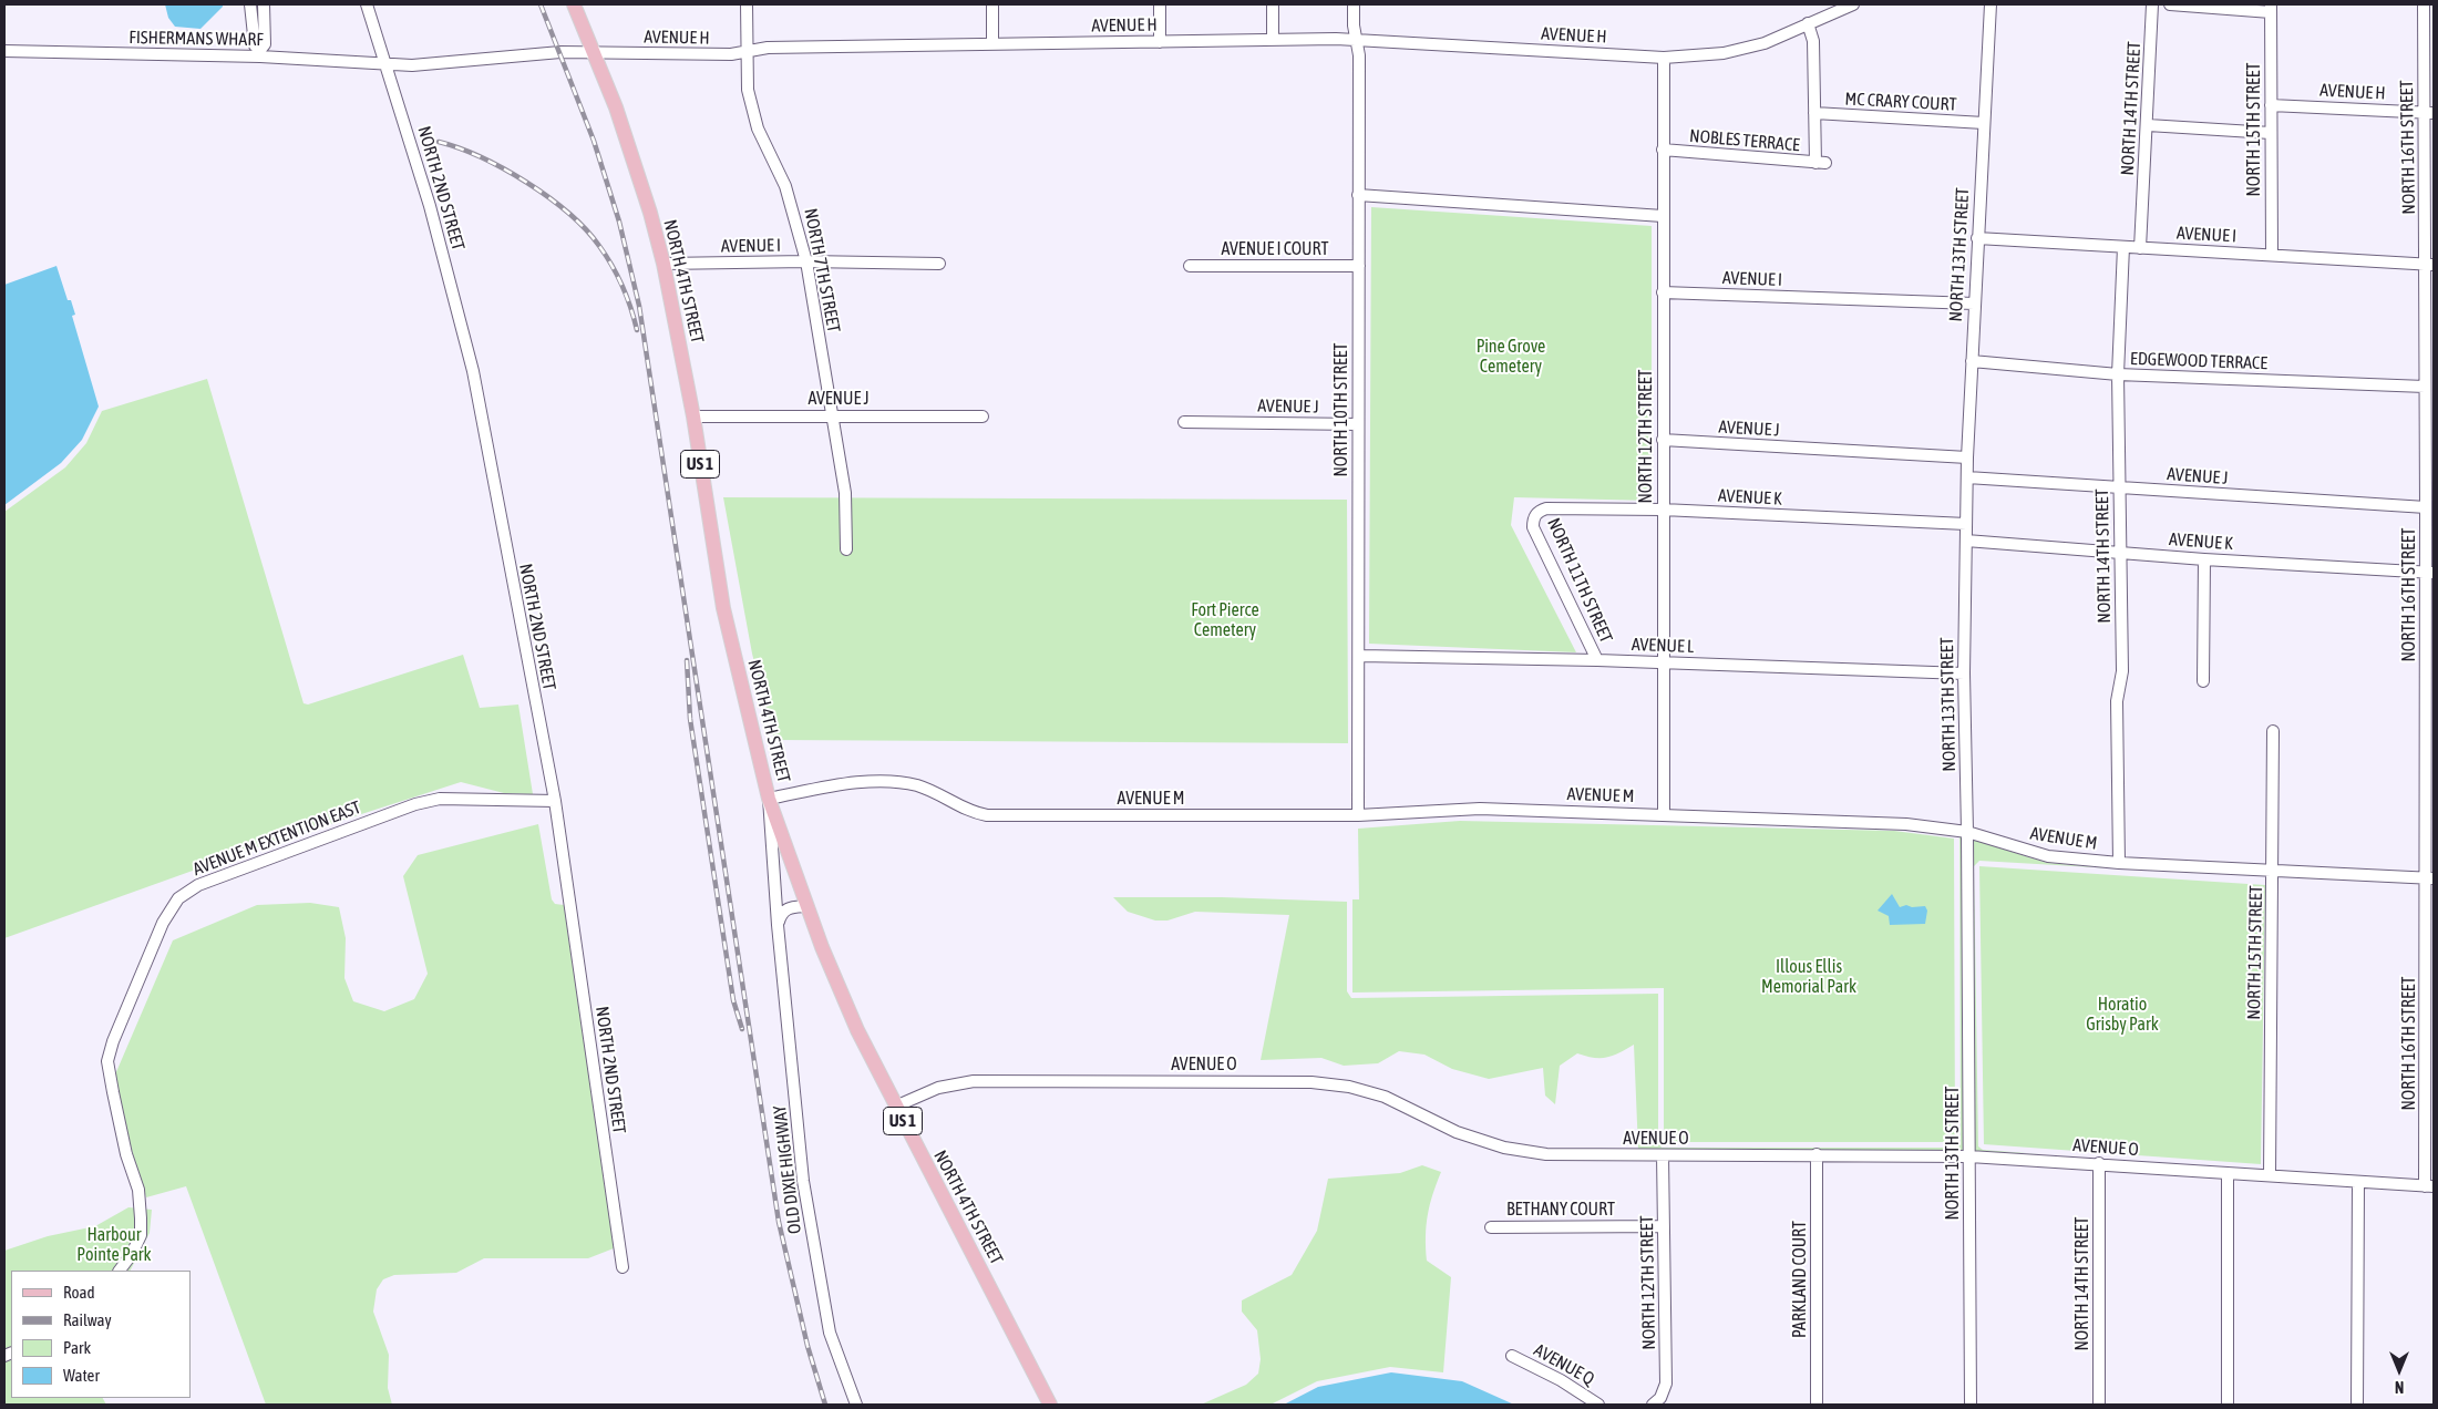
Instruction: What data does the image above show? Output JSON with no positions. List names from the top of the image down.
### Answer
{
  "streets": {
    "main road": ["NORTH 4TH STREET", "US 1"],
    "street": [
      "AVENUE H",
      "FISHERMANS WHARF",
      "MC CRARY COURT",
      "NORTH 14TH STREET",
      "NORTH 15TH STREET",
      "NOBLES TERRACE",
      "NORTH 16TH STREET",
      "NORTH 2ND STREET",
      "AVENUE I",
      "AVENUE I COURT",
      "NORTH 13TH STREET",
      "NORTH 7TH STREET",
      "EDGEWOOD TERRACE",
      "AVENUE J",
      "NORTH 10TH STREET",
      "NORTH 12TH STREET",
      "AVENUE K",
      "NORTH 11TH STREET",
      "AVENUE L",
      "AVENUE M",
      "AVENUE M EXTENTION EAST",
      "AVENUE O",
      "OLD DIXIE HIGHWAY",
      "BETHANY COURT",
      "PARKLAND COURT",
      "AVENUE Q"
    ]
  },
  "crossings": [
    ["AVENUE H", "FISHERMANS WHARF"],
    ["AVENUE H", "NORTH 15TH STREET"],
    ["AVENUE H", "NORTH 16TH STREET"],
    ["AVENUE H", "NORTH 2ND STREET"],
    ["AVENUE H", "NORTH 7TH STREET"],
    ["AVENUE H", "NORTH 4TH STREET"],
    ["AVENUE H", "NORTH 10TH STREET"],
    ["AVENUE H", "NORTH 12TH STREET"],
    ["FISHERMANS WHARF", "NORTH 2ND STREET"],
    ["MC CRARY COURT", "NOBLES TERRACE"],
    ["MC CRARY COURT", "NORTH 13TH STREET"],
    ["NORTH 14TH STREET", "AVENUE I"],
    ["NORTH 14TH STREET", "EDGEWOOD TERRACE"],
    ["NORTH 14TH STREET", "AVENUE J"],
    ["NORTH 14TH STREET", "AVENUE K"],
    ["NORTH 14TH STREET", "AVENUE M"],
    ["NORTH 14TH STREET", "AVENUE O"],
    ["NORTH 15TH STREET", "AVENUE I"],
    ["NORTH 15TH STREET", "AVENUE M"],
    ["NORTH 15TH STREET", "AVENUE O"],
    ["NOBLES TERRACE", "NORTH 12TH STREET"],
    ["NORTH 16TH STREET", "AVENUE I"],
    ["NORTH 16TH STREET", "EDGEWOOD TERRACE"],
    ["NORTH 16TH STREET", "AVENUE J"],
    ["NORTH 16TH STREET", "AVENUE K"],
    ["NORTH 16TH STREET", "AVENUE M"],
    ["NORTH 16TH STREET", "AVENUE O"],
    ["NORTH 2ND STREET", "AVENUE M EXTENTION EAST"],
    ["AVENUE I", "NORTH 13TH STREET"],
    ["AVENUE I", "NORTH 7TH STREET"],
    ["AVENUE I", "NORTH 4TH STREET"],
    ["AVENUE I", "NORTH 12TH STREET"],
    ["AVENUE I COURT", "NORTH 10TH STREET"],
    ["NORTH 13TH STREET", "EDGEWOOD TERRACE"],
    ["NORTH 13TH STREET", "AVENUE J"],
    ["NORTH 13TH STREET", "AVENUE K"],
    ["NORTH 13TH STREET", "AVENUE L"],
    ["NORTH 13TH STREET", "AVENUE M"],
    ["NORTH 13TH STREET", "AVENUE O"],
    ["NORTH 7TH STREET", "AVENUE J"],
    ["NORTH 4TH STREET", "AVENUE J"],
    ["NORTH 4TH STREET", "AVENUE M"],
    ["NORTH 4TH STREET", "AVENUE O"],
    ["NORTH 4TH STREET", "OLD DIXIE HIGHWAY"],
    ["AVENUE J", "NORTH 10TH STREET"],
    ["AVENUE J", "NORTH 12TH STREET"],
    ["NORTH 10TH STREET", "AVENUE L"],
    ["NORTH 10TH STREET", "AVENUE M"],
    ["NORTH 12TH STREET", "AVENUE K"],
    ["NORTH 12TH STREET", "AVENUE L"],
    ["NORTH 12TH STREET", "AVENUE M"],
    ["NORTH 12TH STREET", "AVENUE O"],
    ["NORTH 12TH STREET", "BETHANY COURT"],
    ["AVENUE K", "NORTH 11TH STREET"],
    ["NORTH 11TH STREET", "AVENUE L"],
    ["AVENUE M", "OLD DIXIE HIGHWAY"],
    ["AVENUE O", "PARKLAND COURT"]
  ],
  "parks": [
    "Pine Grove Cemetery",
    "Fort Pierce Cemetery",
    "Illous Ellis Memorial Park",
    "Horatio Grisby Park",
    "Harbour Pointe Park"
  ],
  "legend": [
    "Road",
    "Railway",
    "Park",
    "Water"
  ],
  "north": "bottom"
}
